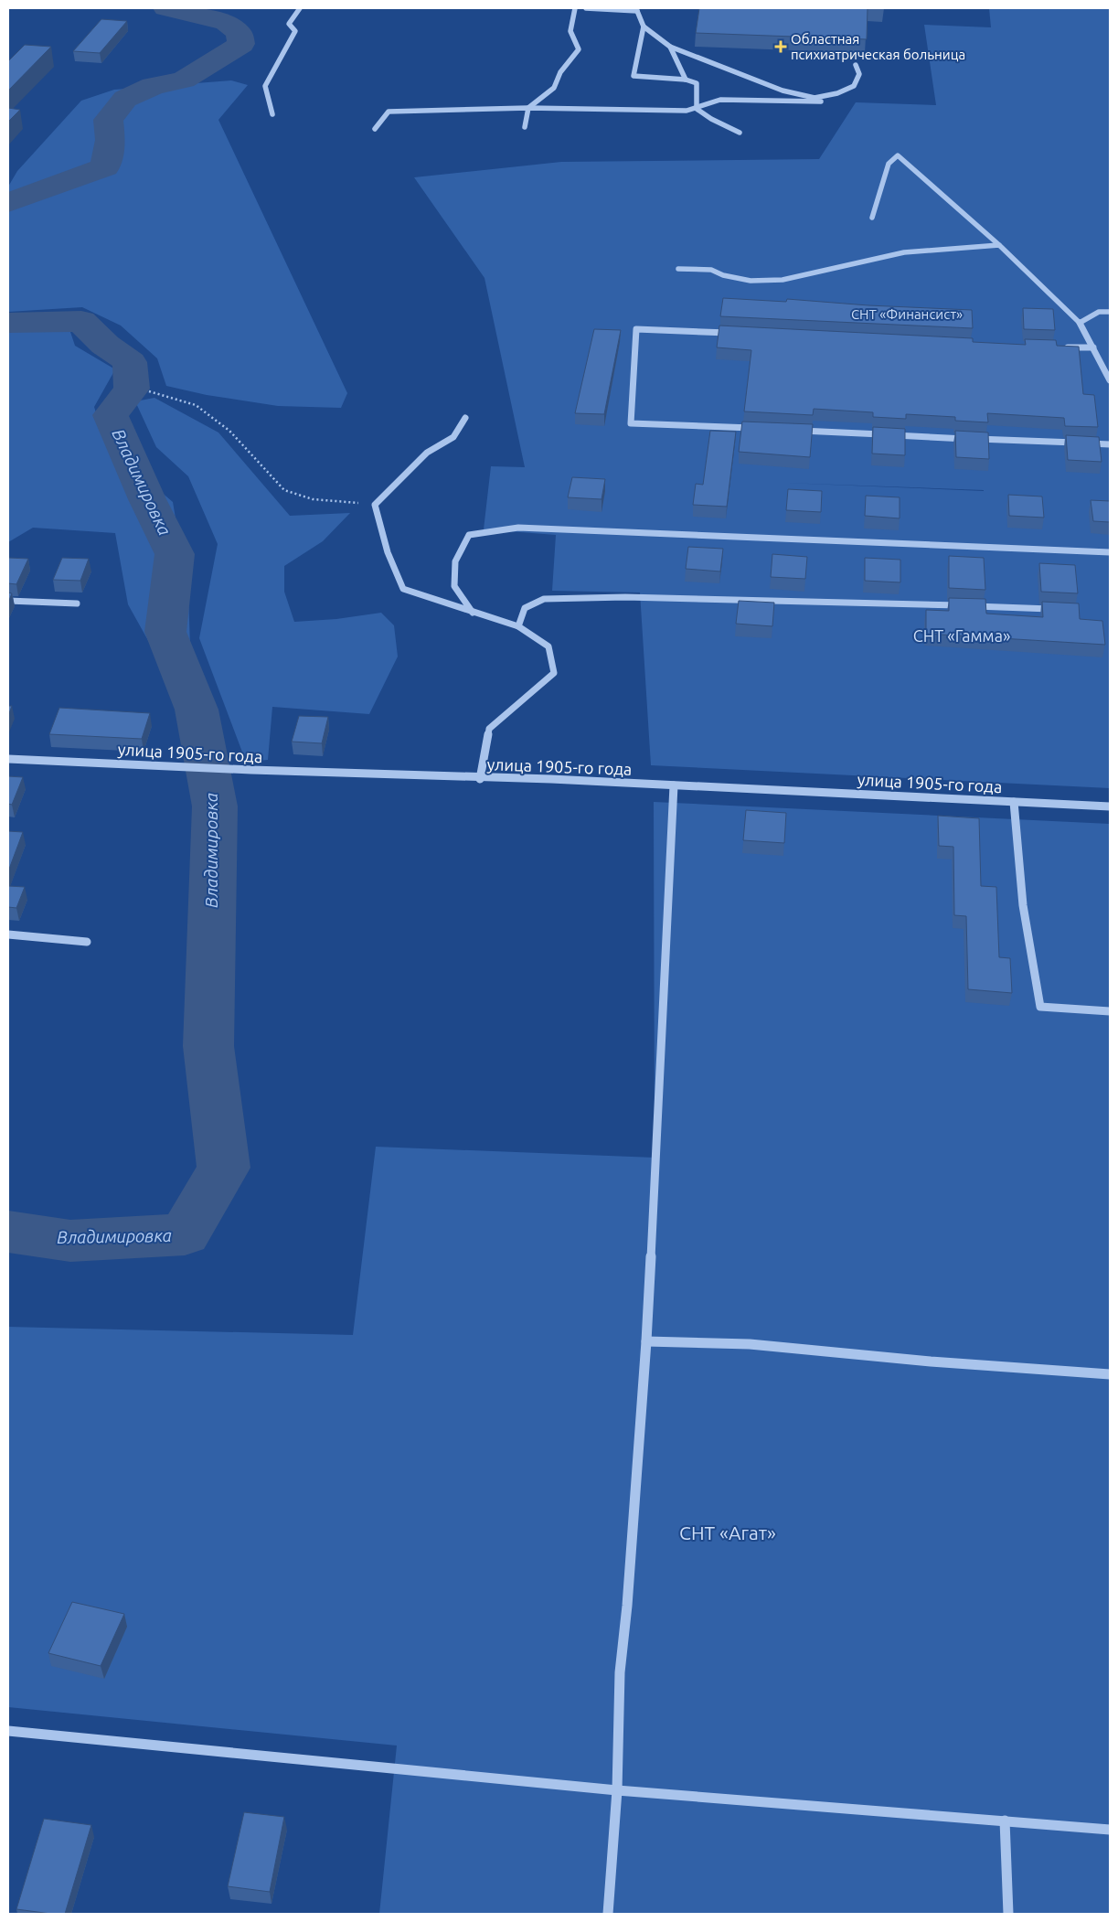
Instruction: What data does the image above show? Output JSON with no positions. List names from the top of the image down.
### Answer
{
  "streets": {
    "street": ["улица 1905-го года"]
  },
  "water": ["Владимировка"],
  "parks": ["СНТ «Финансист»", "СНТ «Гамма»", "СНТ «Агат»"],
  "places": {
    "health": ["Областная психиатрическая больница"]
  }
}
